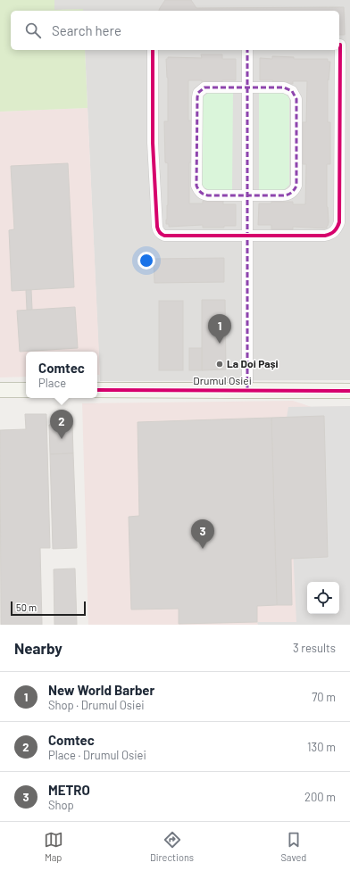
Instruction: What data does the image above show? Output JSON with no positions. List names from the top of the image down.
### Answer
{
  "streets": {
    "street": ["Drumul Osiei"]
  },
  "places": ["La Doi Pași"],
  "scale_bar": "50 m",
  "page": {
    "search": "Search here",
    "pins": ["1", "2", "3"],
    "popup": ["Comtec", "Place"],
    "scale": "50 m",
    "heading": ["Nearby", "3 results"],
    "list": [
      {
        "mark": "1",
        "name": "New World Barber",
        "note": "Shop · Drumul Osiei",
        "value": "70 m"
      },
      {
        "mark": "2",
        "name": "Comtec",
        "note": "Place · Drumul Osiei",
        "value": "130 m"
      },
      {
        "mark": "3",
        "name": "METRO",
        "note": "Shop",
        "value": "200 m"
      }
    ],
    "nav": ["Map", "Directions", "Saved"]
  }
}
